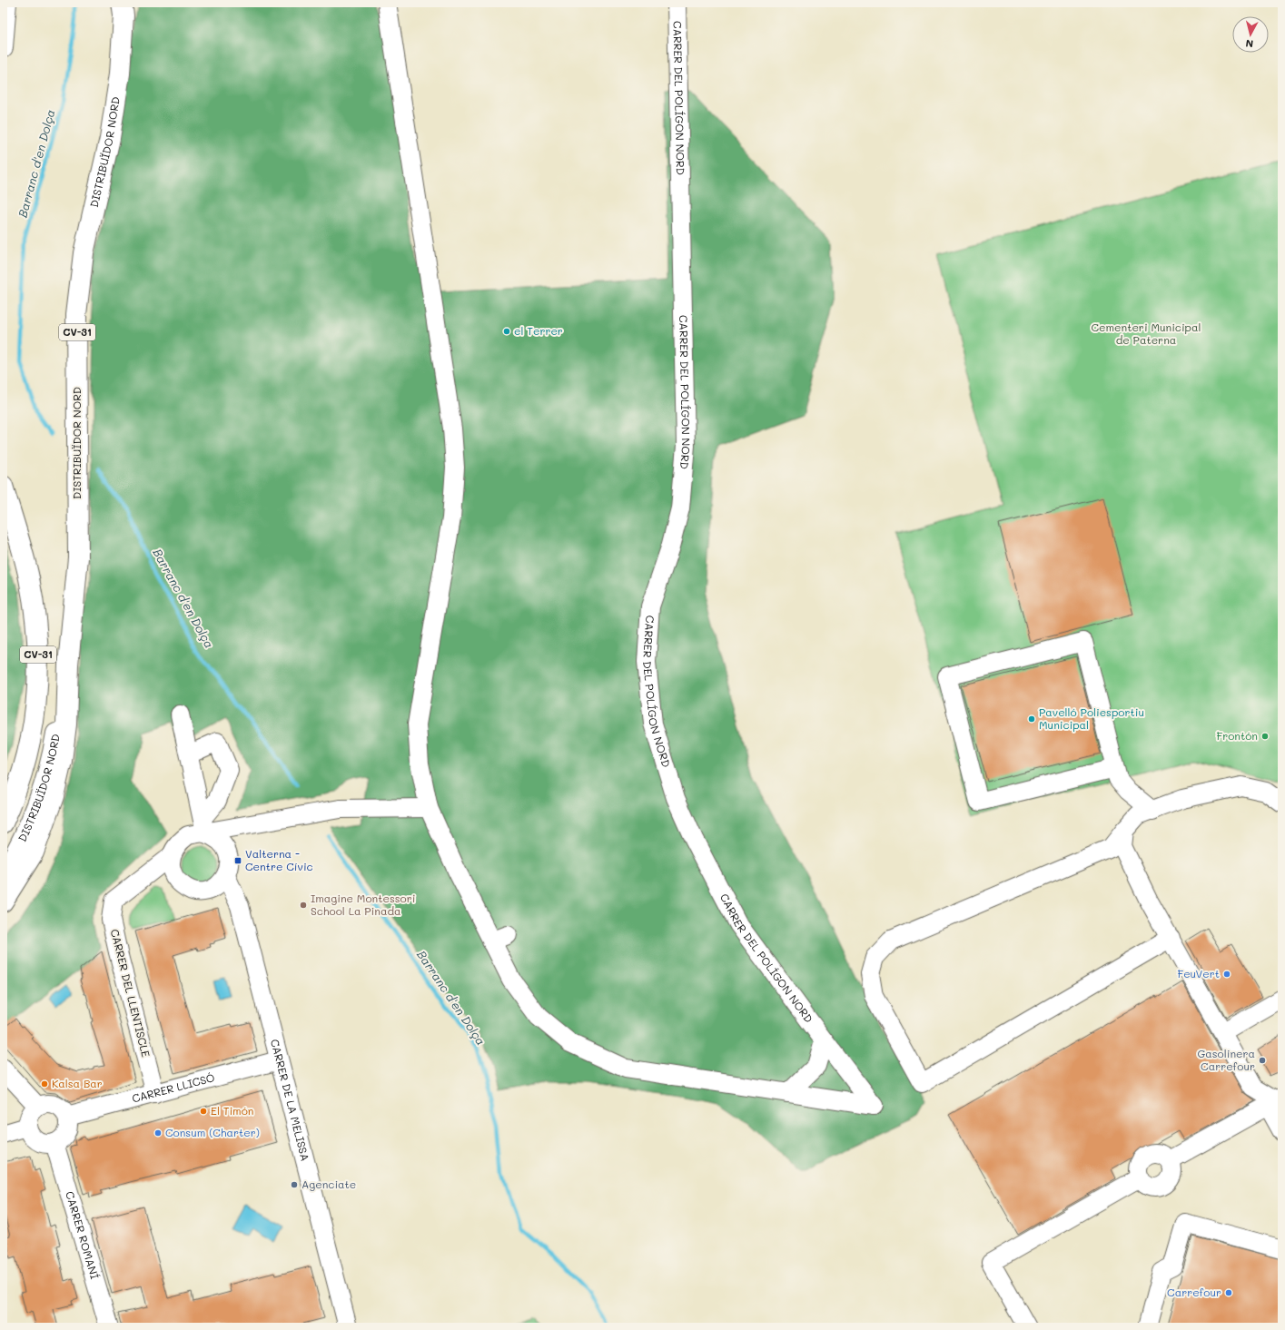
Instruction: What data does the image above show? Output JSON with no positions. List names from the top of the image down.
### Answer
{
  "streets": {
    "main road": ["DISTRIBUÏDOR NORD", "CV-31"],
    "street": [
      "CARRER DEL POLÍGON NORD",
      "CARRER DEL LLENTISCLE",
      "CARRER LLICSÓ",
      "CARRER DE LA MELISSA",
      "CARRER ROMANÍ"
    ]
  },
  "crossings": [
    ["CARRER DEL LLENTISCLE", "CARRER LLICSÓ"],
    ["CARRER DEL LLENTISCLE", "CARRER DE LA MELISSA"],
    ["CARRER LLICSÓ", "CARRER DE LA MELISSA"],
    ["CARRER LLICSÓ", "CARRER ROMANÍ"]
  ],
  "water": ["Barranc d'en Dolça"],
  "parks": ["Cementeri Municipal de Paterna"],
  "places": {
    "other": [
      "el Terrer",
      "Pavelló Poliesportiu Municipal",
      "Frontón",
      "Imagine Montessori School La Pinada",
      "FeuVert",
      "Gasolinera Carrefour",
      "Kalsa Bar",
      "El Timón",
      "Consum (Charter)",
      "Agenciate",
      "Carrefour"
    ],
    "transit": ["Valterna - Centre Cívic"]
  },
  "north": "bottom"
}
